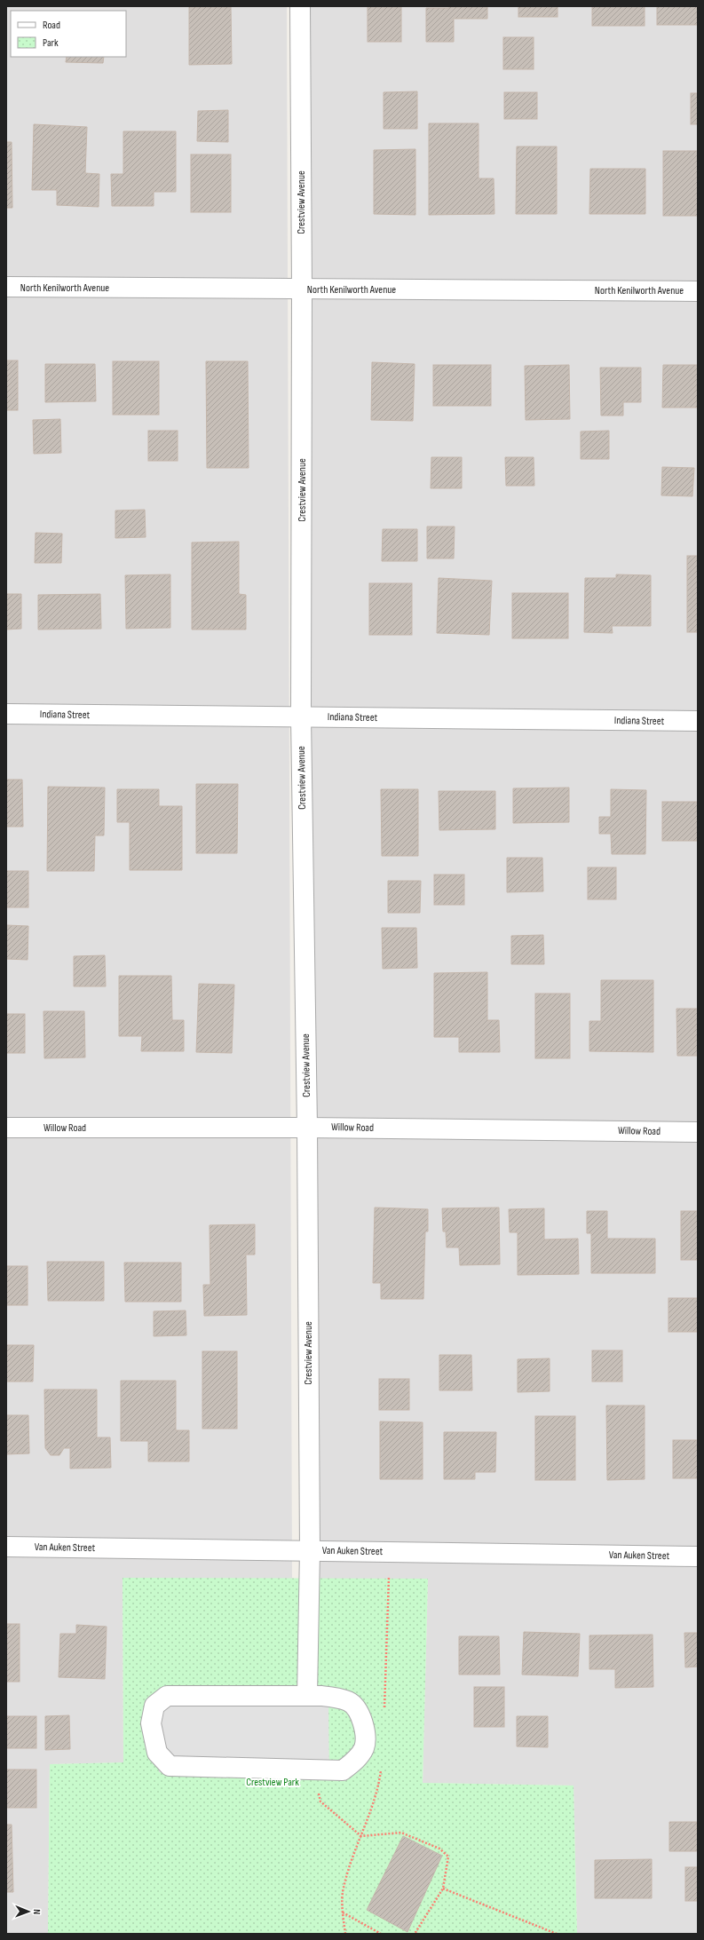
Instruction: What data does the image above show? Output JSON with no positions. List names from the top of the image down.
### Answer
{
  "streets": {
    "street": [
      "Crestview Avenue",
      "North Kenilworth Avenue",
      "Indiana Street",
      "Willow Road",
      "Van Auken Street"
    ]
  },
  "crossings": [
    ["Crestview Avenue", "North Kenilworth Avenue"],
    ["Crestview Avenue", "Indiana Street"],
    ["Crestview Avenue", "Willow Road"],
    ["Crestview Avenue", "Van Auken Street"]
  ],
  "parks": ["Crestview Park"],
  "legend": ["Road", "Park"],
  "north": "right"
}
